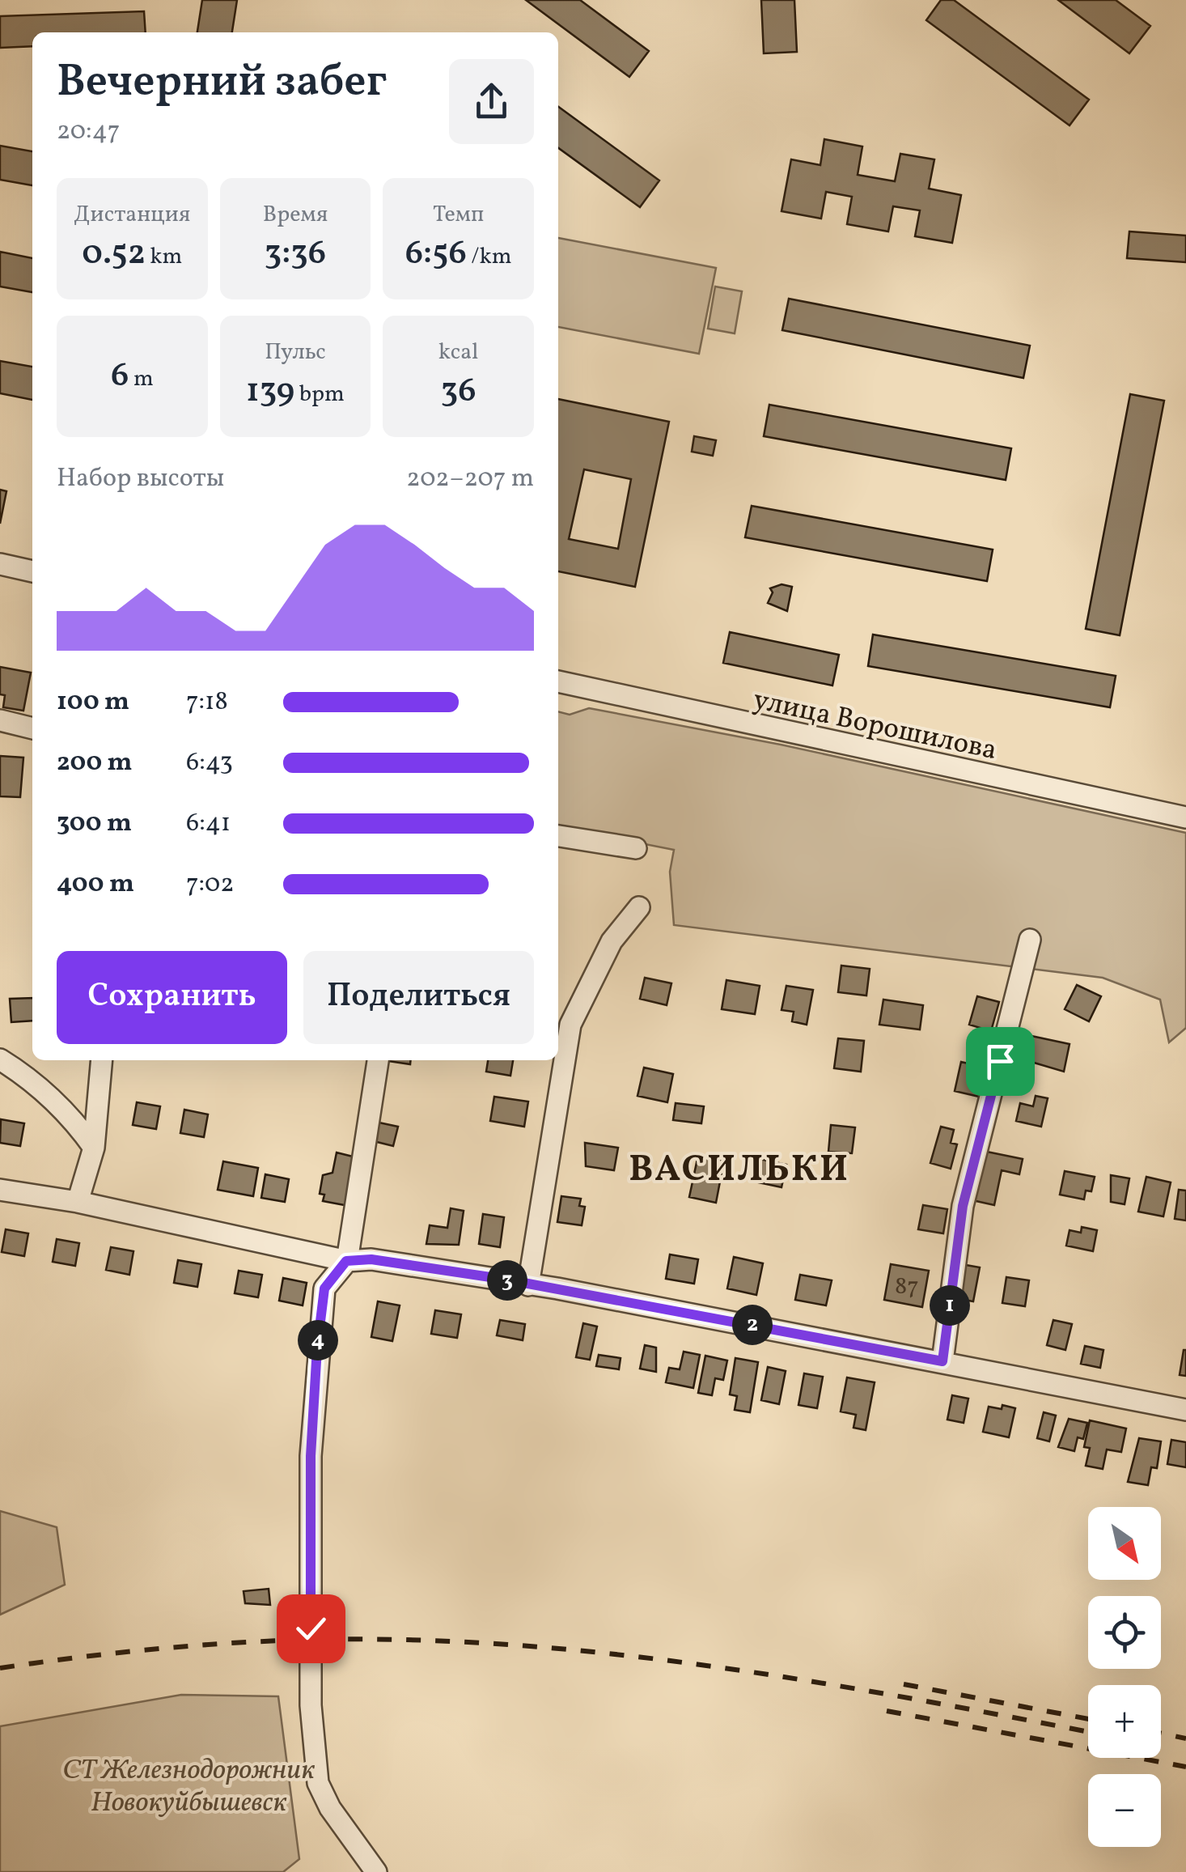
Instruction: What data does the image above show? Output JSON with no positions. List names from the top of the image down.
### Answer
{
  "streets": {
    "street": ["улица Ворошилова"]
  },
  "districts": ["ВАСИЛЬКИ"],
  "parks": ["СТ Железнодорожник Новокуйбышевск"],
  "house_numbers": ["87"],
  "north": "bottom right",
  "page": {
    "heading": ["Вечерний забег", "20:47"],
    "stats": [
      ["Дистанция", "0.52 km"],
      ["Время", "3:36"],
      ["Темп", "6:56 /km"],
      ["6 m"],
      ["Пульс", "139 bpm"],
      ["kcal", "36"]
    ],
    "chart": ["Набор высоты", "202–207 m"],
    "list": [
      {
        "name": "100 m",
        "note": "7:18"
      },
      {
        "name": "200 m",
        "note": "6:43"
      },
      {
        "name": "300 m",
        "note": "6:41"
      },
      {
        "name": "400 m",
        "note": "7:02"
      }
    ],
    "buttons": ["Сохранить", "Поделиться"],
    "pins": [
      "3",
      "1",
      "2",
      "4"
    ],
    "map_buttons": ["+", "−"]
  }
}
